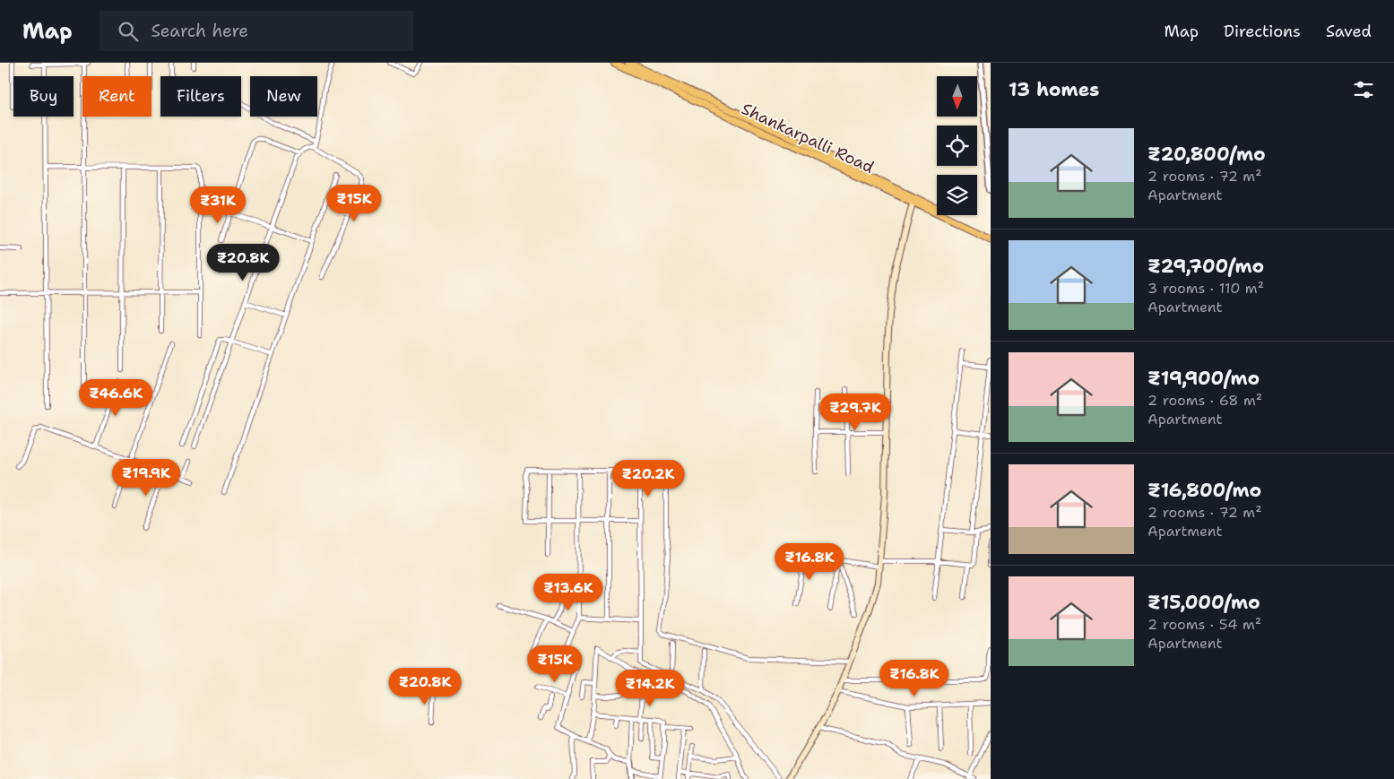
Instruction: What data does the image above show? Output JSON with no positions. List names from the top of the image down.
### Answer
{
  "streets": {
    "main road": ["Shankarpalli Road"]
  },
  "north": "bottom",
  "page": {
    "header": "Map",
    "search": "Search here",
    "nav": ["Map", "Directions", "Saved"],
    "heading": "13 homes",
    "chip": [
      "Buy",
      "Rent",
      "Filters",
      "New"
    ],
    "list": [
      {
        "name": "₹20,800/mo",
        "note": "2 rooms · 72 m² · Apartment"
      },
      {
        "name": "₹29,700/mo",
        "note": "3 rooms · 110 m² · Apartment"
      },
      {
        "name": "₹19,900/mo",
        "note": "2 rooms · 68 m² · Apartment"
      },
      {
        "name": "₹16,800/mo",
        "note": "2 rooms · 72 m² · Apartment"
      },
      {
        "name": "₹15,000/mo",
        "note": "2 rooms · 54 m² · Apartment"
      }
    ],
    "price": [
      "₹15K",
      "₹31K",
      "₹20.8K",
      "₹46.6K",
      "₹29.7K",
      "₹19.9K",
      "₹20.2K",
      "₹16.8K",
      "₹13.6K",
      "₹15K",
      "₹16.8K",
      "₹20.8K",
      "₹14.2K"
    ]
  }
}
